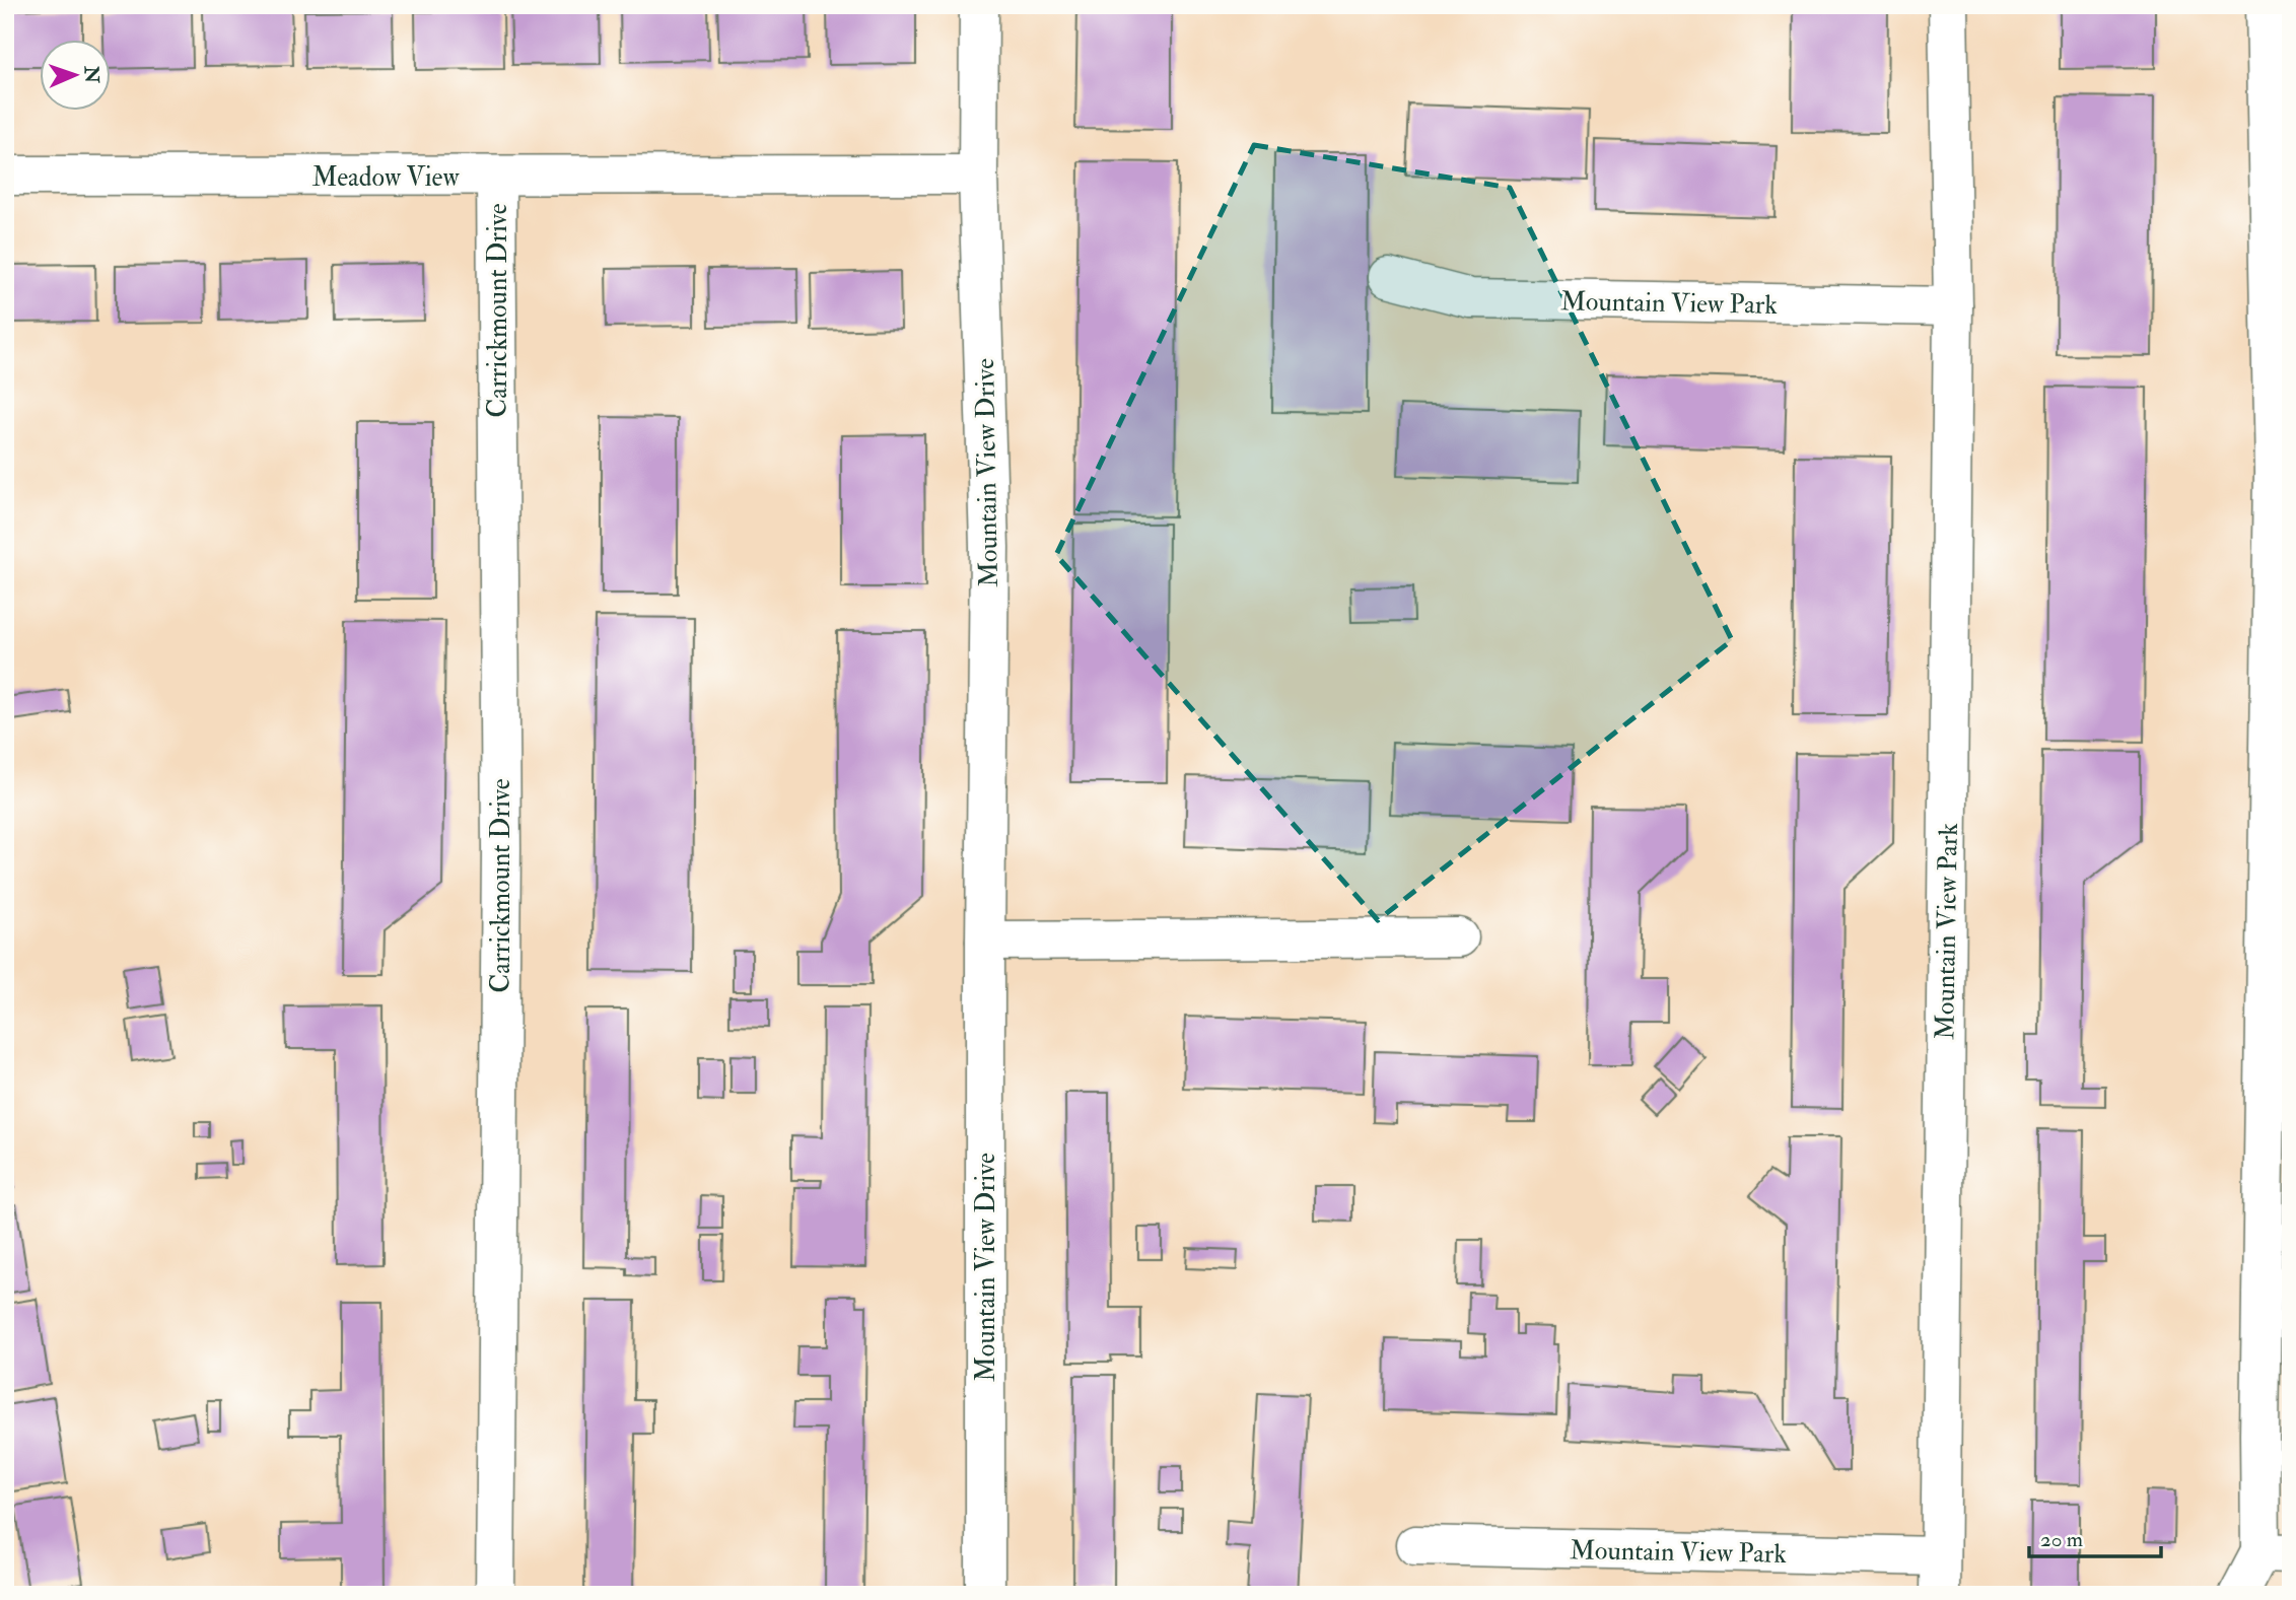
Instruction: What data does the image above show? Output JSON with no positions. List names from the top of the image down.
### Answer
{
  "streets": {
    "street": [
      "Meadow View",
      "Mountain View Park",
      "Carrickmount Drive",
      "Mountain View Drive"
    ]
  },
  "crossings": [
    ["Meadow View", "Carrickmount Drive"],
    ["Meadow View", "Mountain View Drive"]
  ],
  "scale_bar": "20 m",
  "north": "right"
}
